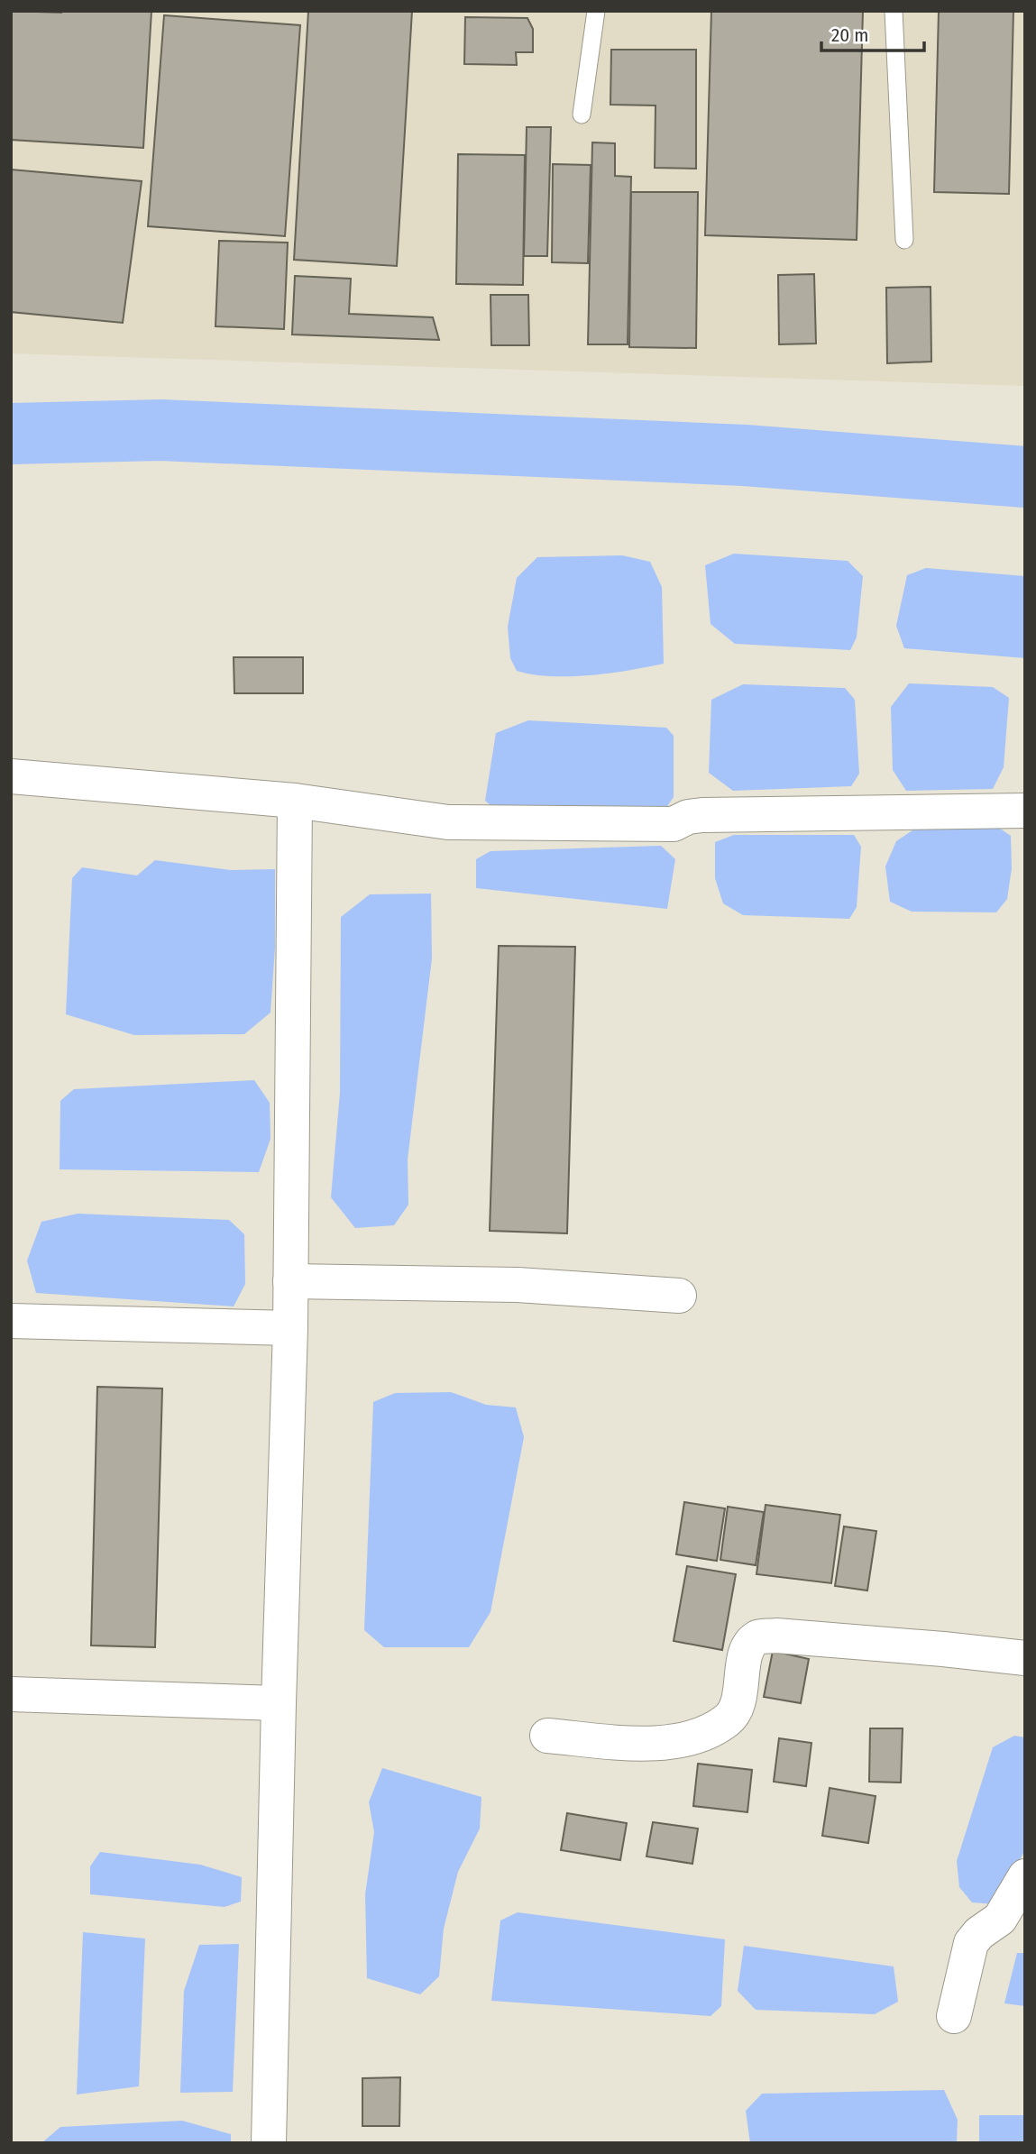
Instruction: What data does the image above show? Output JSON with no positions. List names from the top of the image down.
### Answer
{
  "scale_bar": "20 m"
}
